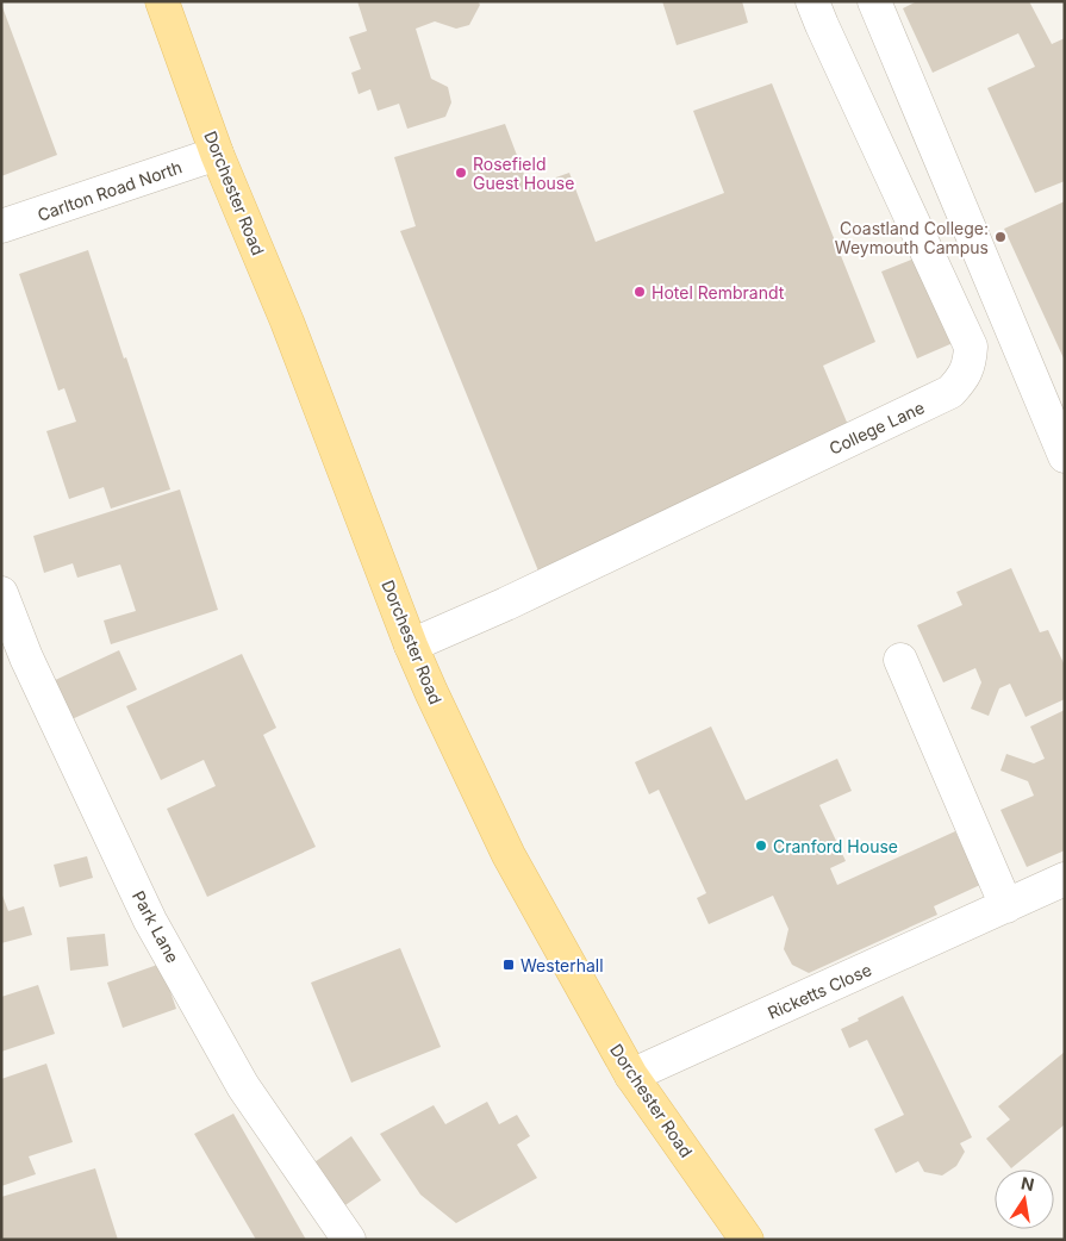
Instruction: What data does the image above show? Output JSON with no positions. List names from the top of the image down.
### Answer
{
  "streets": {
    "main road": ["Dorchester Road"],
    "street": [
      "Carlton Road North",
      "College Lane",
      "Park Lane",
      "Ricketts Close"
    ]
  },
  "crossings": [
    ["Carlton Road North", "Dorchester Road"],
    ["Dorchester Road", "College Lane"],
    ["Dorchester Road", "Ricketts Close"]
  ],
  "places": {
    "other": [
      "Rosefield Guest House",
      "Coastland College: Weymouth Campus",
      "Hotel Rembrandt",
      "Cranford House"
    ],
    "transit": ["Westerhall"]
  },
  "north": "top"
}
